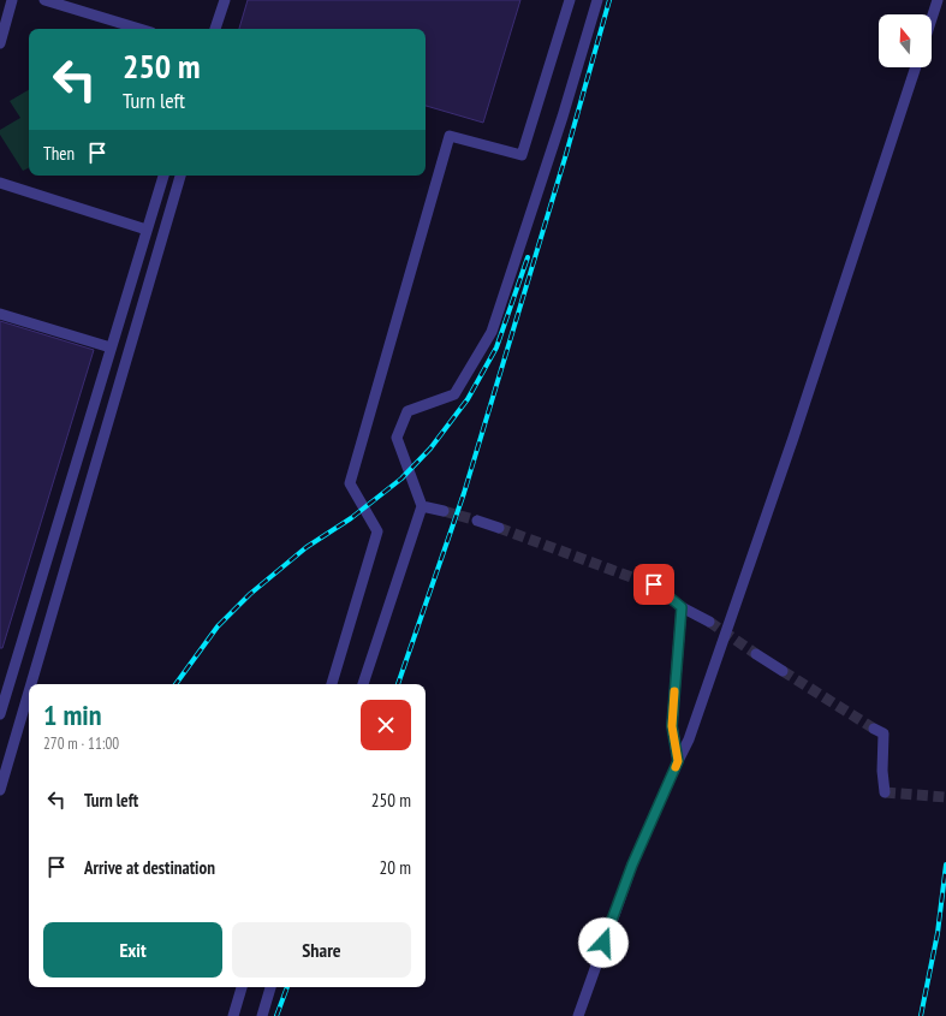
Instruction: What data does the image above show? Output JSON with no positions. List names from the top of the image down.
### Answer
{
  "north": "top",
  "page": {
    "turn": ["250 m", "Turn left"],
    "then": "Then",
    "heading": ["1 min", "270 m · 11:00"],
    "list": [
      {
        "name": "Turn left",
        "value": "250 m"
      },
      {
        "name": "Arrive at destination",
        "value": "20 m"
      }
    ],
    "buttons": ["Exit", "Share"]
  }
}
